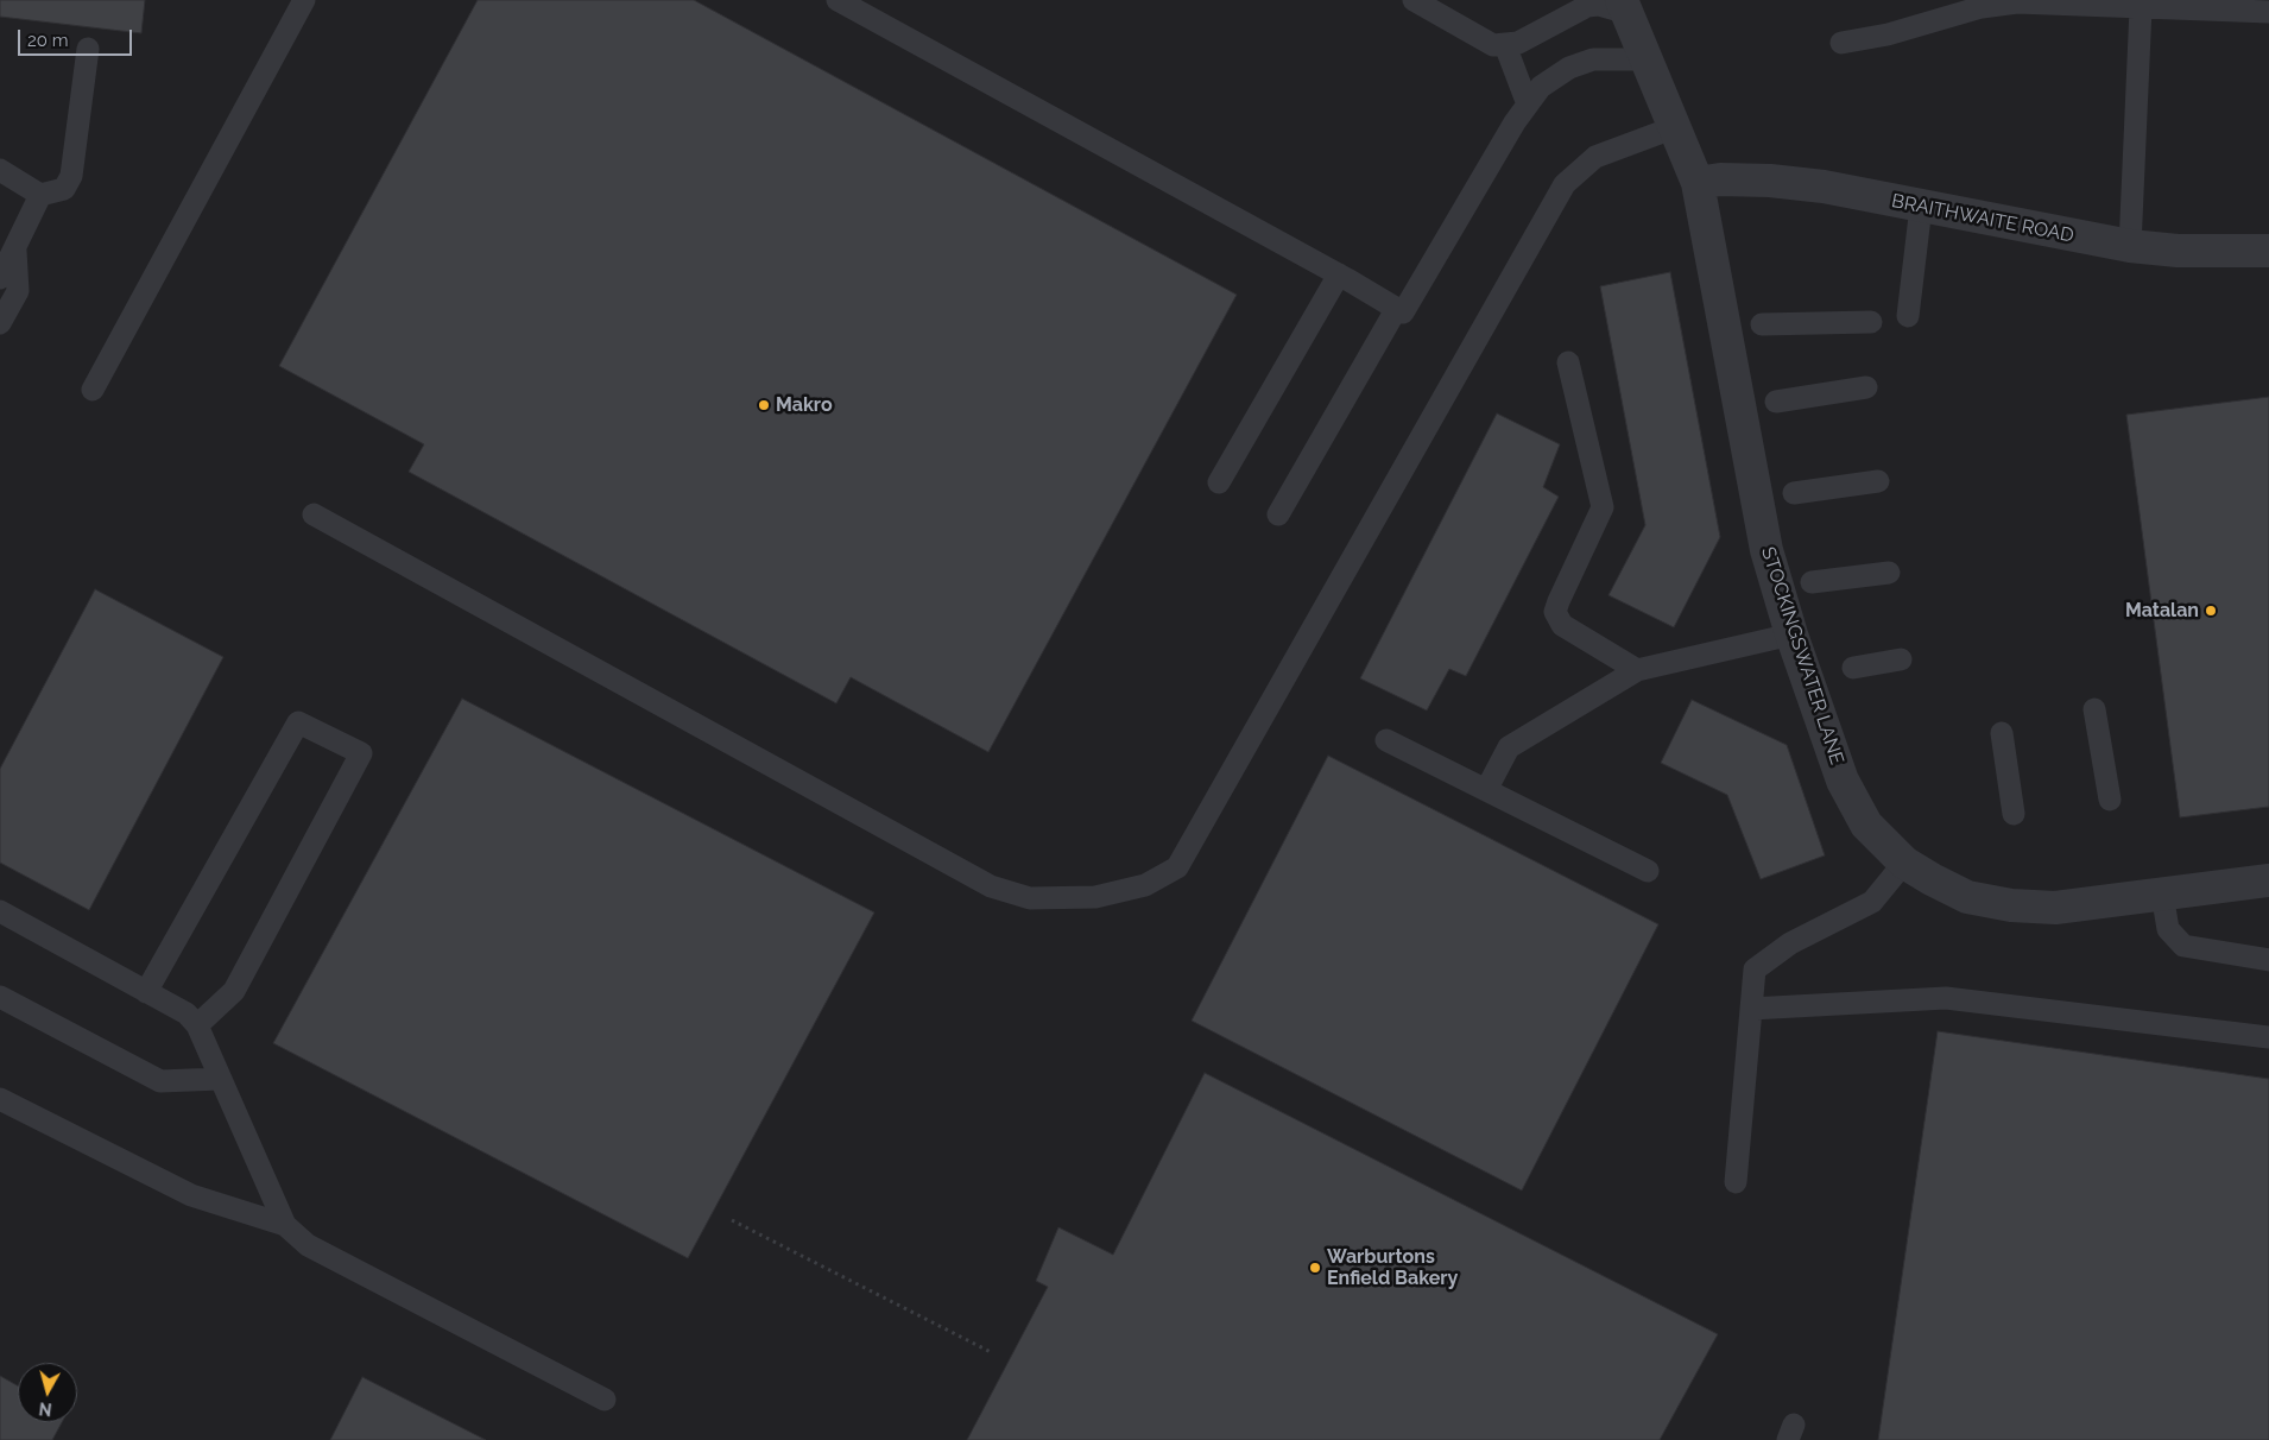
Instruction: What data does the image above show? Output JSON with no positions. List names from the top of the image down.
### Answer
{
  "streets": {
    "street": ["BRAITHWAITE ROAD", "STOCKINGSWATER LANE"]
  },
  "crossings": [
    ["BRAITHWAITE ROAD", "STOCKINGSWATER LANE"]
  ],
  "places": ["Makro", "Matalan", "Warburtons Enfield Bakery"],
  "scale_bar": "20 m",
  "north": "bottom"
}
